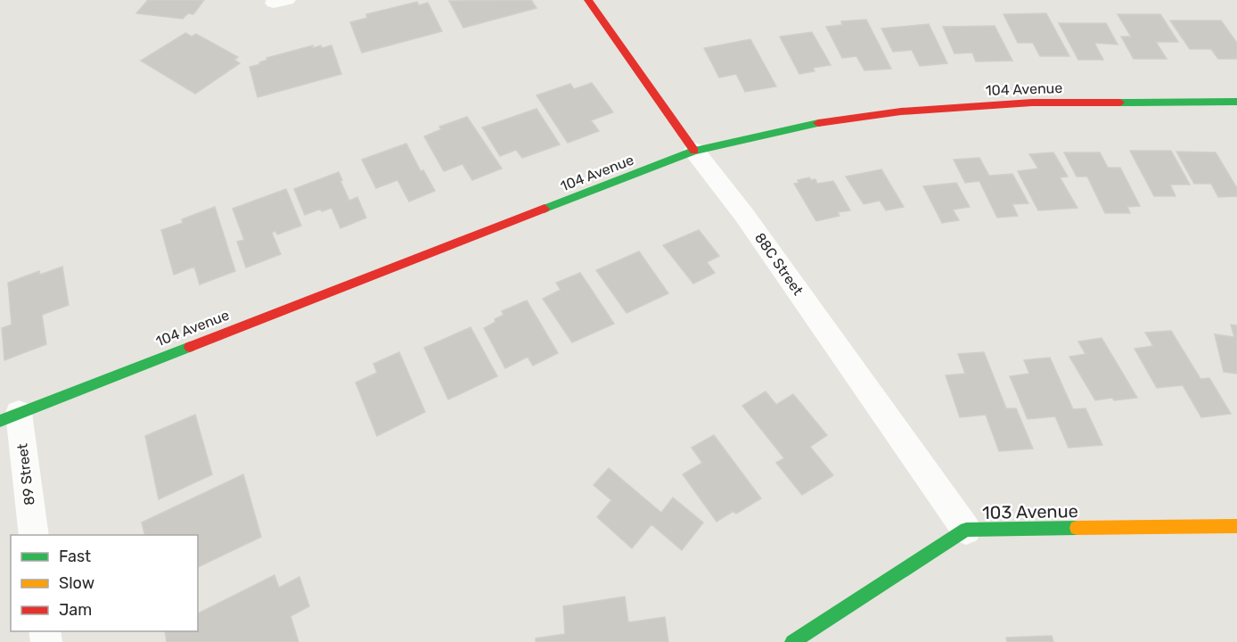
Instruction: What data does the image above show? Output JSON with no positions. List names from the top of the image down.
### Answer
{
  "streets": {
    "street": [
      "104 Avenue",
      "88C Street",
      "89 Street",
      "103 Avenue"
    ]
  },
  "crossings": [
    ["104 Avenue", "88C Street"],
    ["104 Avenue", "89 Street"],
    ["88C Street", "103 Avenue"]
  ],
  "legend": ["Fast", "Slow", "Jam"]
}
